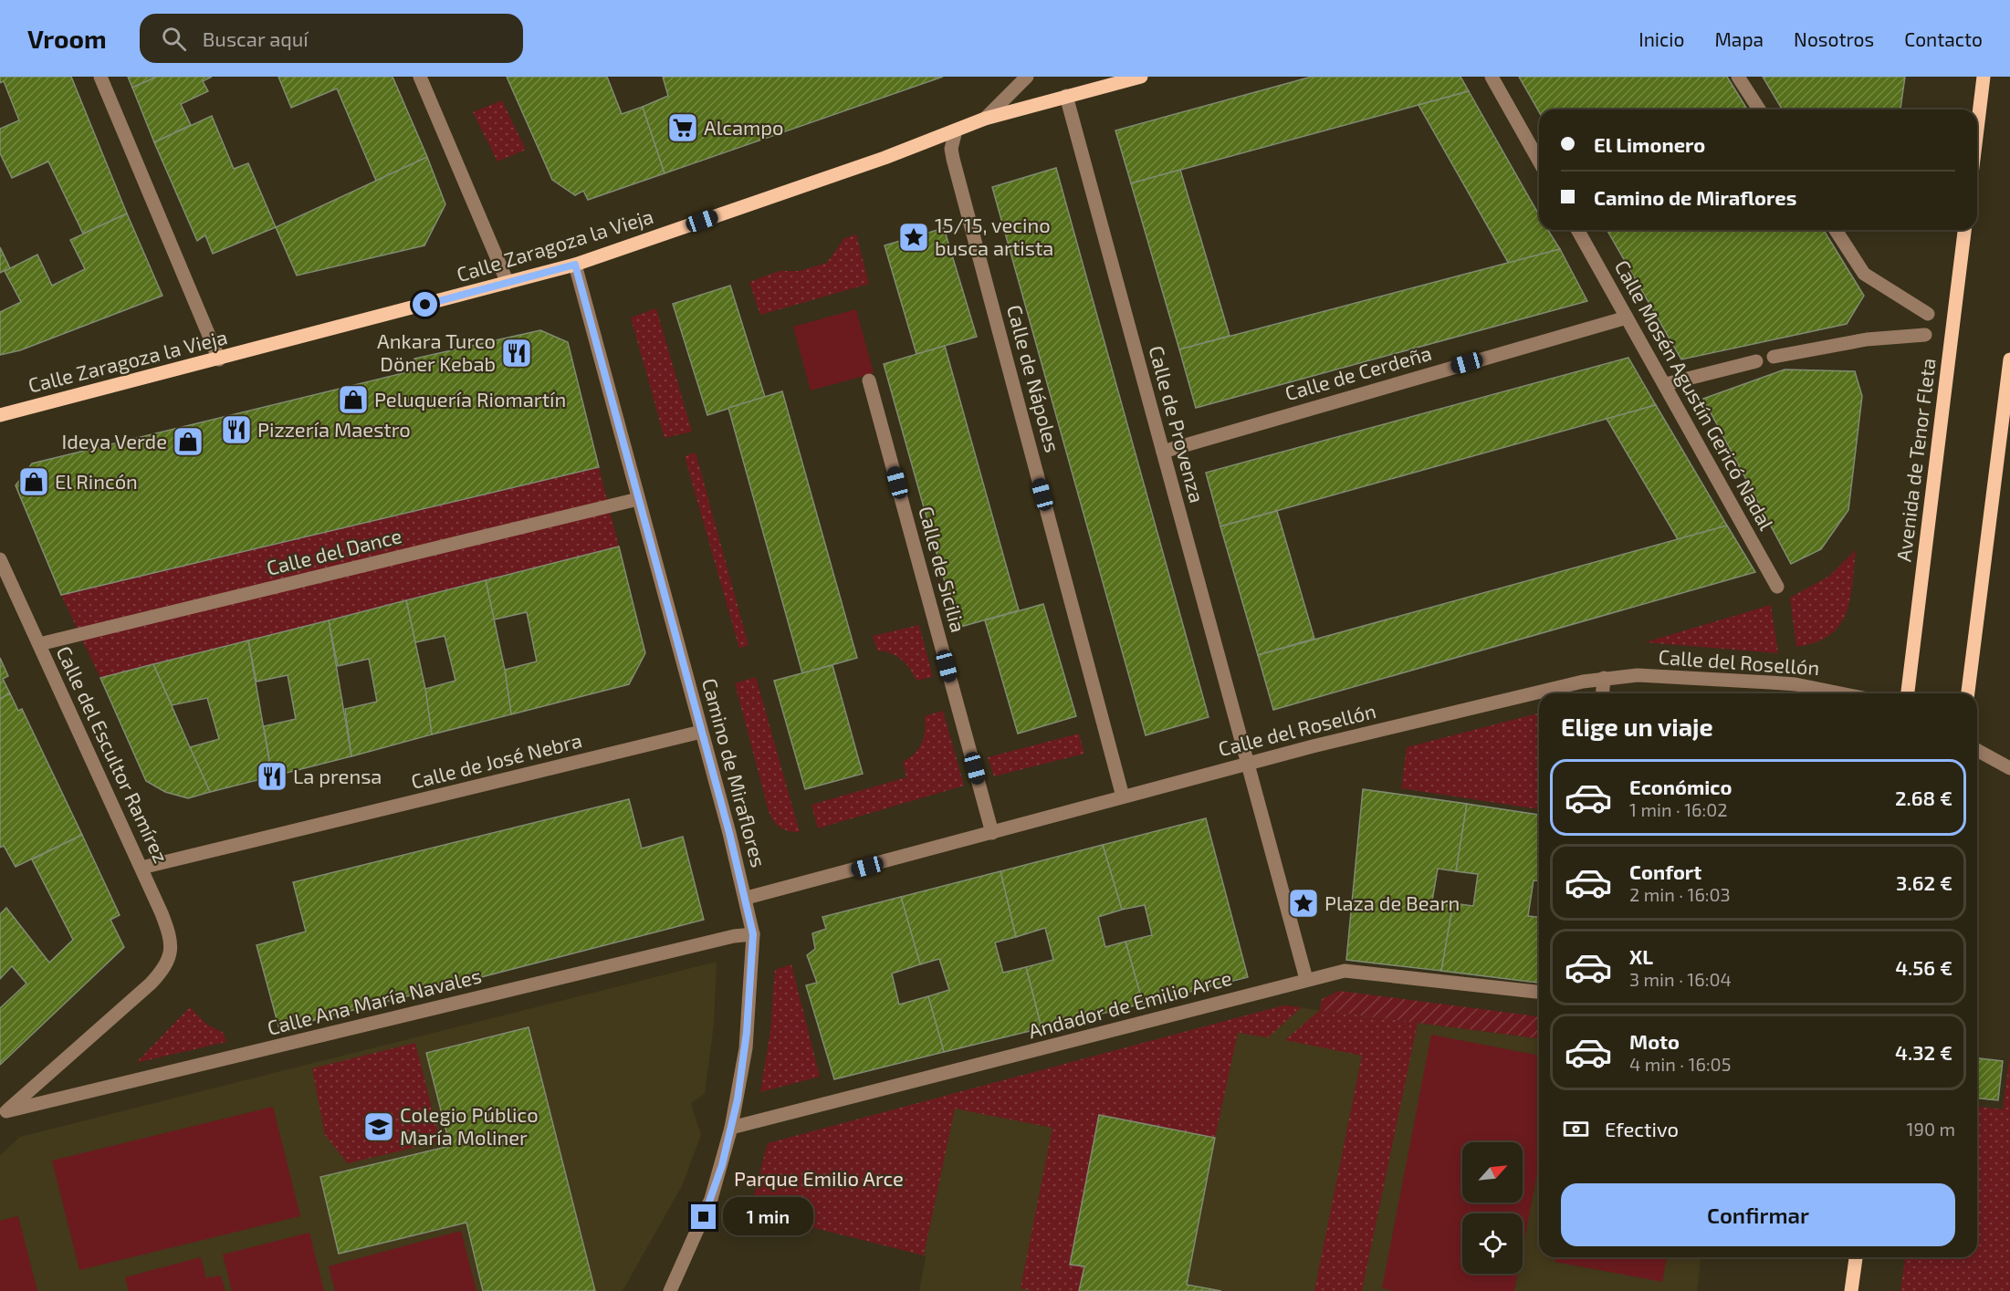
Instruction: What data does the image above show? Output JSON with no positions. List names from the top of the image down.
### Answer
{
  "streets": {
    "main road": ["Calle Zaragoza la Vieja", "Avenida de Tenor Fleta"],
    "street": [
      "Calle de Cerdeña",
      "Calle de Nápoles",
      "Calle Mosén Agustín Gericó Nadal",
      "Calle de Provenza",
      "Calle del Dance",
      "Calle de Sicilia",
      "Calle del Rosellón",
      "Calle del Escultor Ramírez",
      "Calle de José Nebra",
      "Camino de Miraflores",
      "Calle Ana María Navales",
      "Andador de Emilio Arce"
    ]
  },
  "crossings": [
    ["Calle Zaragoza la Vieja", "Calle de Nápoles"],
    ["Calle Zaragoza la Vieja", "Calle de Provenza"],
    ["Calle Zaragoza la Vieja", "Camino de Miraflores"],
    ["Calle de Cerdeña", "Calle Mosén Agustín Gericó Nadal"],
    ["Calle de Cerdeña", "Calle de Provenza"],
    ["Calle de Nápoles", "Calle del Rosellón"],
    ["Calle de Provenza", "Calle del Rosellón"],
    ["Calle de Provenza", "Andador de Emilio Arce"],
    ["Calle del Dance", "Calle del Escultor Ramírez"],
    ["Calle del Dance", "Camino de Miraflores"],
    ["Calle de Sicilia", "Calle del Rosellón"],
    ["Calle del Rosellón", "Camino de Miraflores"],
    ["Calle del Escultor Ramírez", "Calle de José Nebra"],
    ["Calle del Escultor Ramírez", "Calle Ana María Navales"],
    ["Calle de José Nebra", "Camino de Miraflores"],
    ["Camino de Miraflores", "Calle Ana María Navales"],
    ["Camino de Miraflores", "Andador de Emilio Arce"]
  ],
  "parks": ["Parque Emilio Arce"],
  "places": {
    "supermarket": ["Alcampo"],
    "place": ["15/15, vecino busca artista", "Plaza de Bearn"],
    "restaurant": ["Ankara Turco Döner Kebab", "Pizzería Maestro", "La prensa"],
    "shop": ["Peluquería Riomartín", "Ideya Verde", "El Rincón"],
    "school or university": ["Colegio Público María Moliner"]
  },
  "north": "top right",
  "page": {
    "header": "Vroom",
    "search": "Buscar aquí",
    "nav": [
      "Inicio",
      "Mapa",
      "Nosotros",
      "Contacto"
    ],
    "banner": ["El Limonero", "Camino de Miraflores"],
    "heading": "Elige un viaje",
    "list": [
      {
        "name": "Económico",
        "note": "1 min · 16:02",
        "value": "2.68 €"
      },
      {
        "name": "Confort",
        "note": "2 min · 16:03",
        "value": "3.62 €"
      },
      {
        "name": "XL",
        "note": "3 min · 16:04",
        "value": "4.56 €"
      },
      {
        "name": "Moto",
        "note": "4 min · 16:05",
        "value": "4.32 €"
      }
    ],
    "pay": ["Efectivo", "190 m"],
    "buttons": "Confirmar",
    "bubble": "1 min"
  }
}
